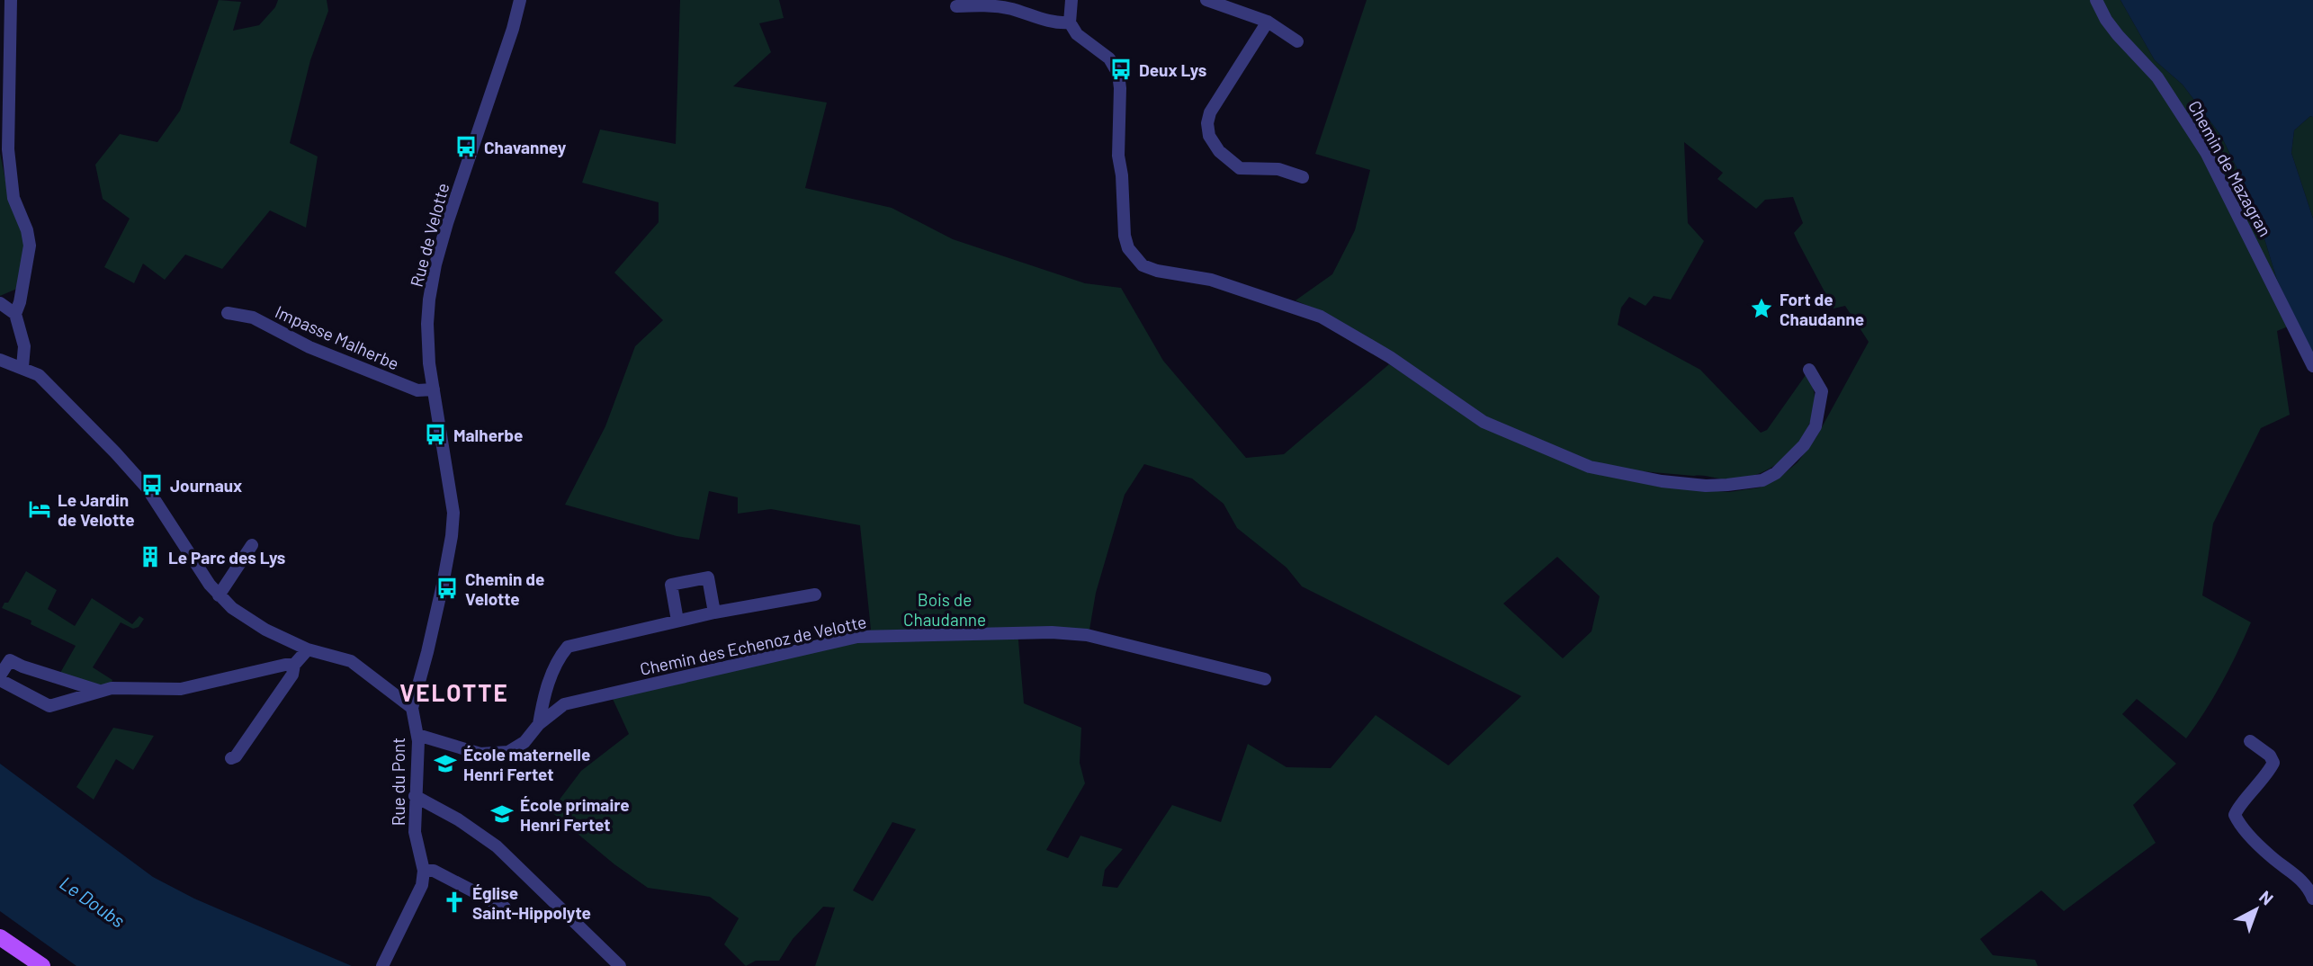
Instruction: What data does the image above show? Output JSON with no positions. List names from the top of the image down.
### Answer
{
  "streets": {
    "street": [
      "Chemin de Mazagran",
      "Rue de Velotte",
      "Impasse Malherbe",
      "Chemin des Echenoz de Velotte",
      "Rue du Pont"
    ]
  },
  "crossings": [
    ["Rue de Velotte", "Impasse Malherbe"],
    ["Rue de Velotte", "Rue du Pont"],
    ["Chemin des Echenoz de Velotte", "Rue du Pont"]
  ],
  "districts": ["VELOTTE"],
  "water": ["Le Doubs"],
  "parks": ["Bois de Chaudanne"],
  "places": {
    "bus stop": [
      "Deux Lys",
      "Chavanney",
      "Malherbe",
      "Journaux",
      "Chemin de Velotte"
    ],
    "place": ["Fort de Chaudanne"],
    "hotel": ["Le Jardin de Velotte"],
    "building": ["Le Parc des Lys"],
    "school or university": ["École maternelle Henri Fertet", "École primaire Henri Fertet"],
    "church": ["Église Saint-Hippolyte"]
  },
  "north": "top right"
}
